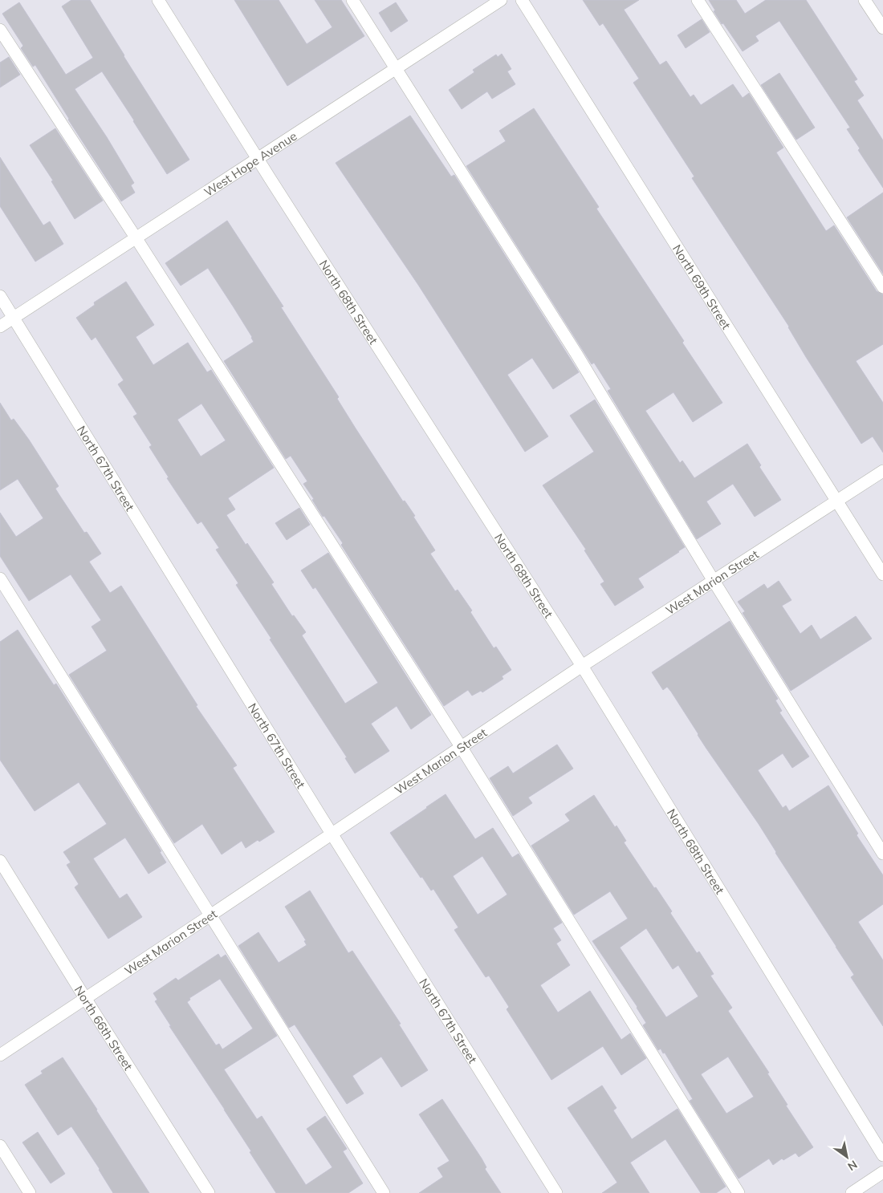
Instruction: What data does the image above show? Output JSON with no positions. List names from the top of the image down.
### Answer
{
  "streets": {
    "street": [
      "West Hope Avenue",
      "North 69th Street",
      "North 68th Street",
      "North 67th Street",
      "West Marion Street",
      "North 66th Street"
    ]
  },
  "crossings": [
    ["West Hope Avenue", "North 68th Street"],
    ["West Hope Avenue", "North 67th Street"],
    ["North 69th Street", "West Marion Street"],
    ["North 68th Street", "West Marion Street"],
    ["North 67th Street", "West Marion Street"],
    ["West Marion Street", "North 66th Street"]
  ],
  "north": "bottom right"
}
